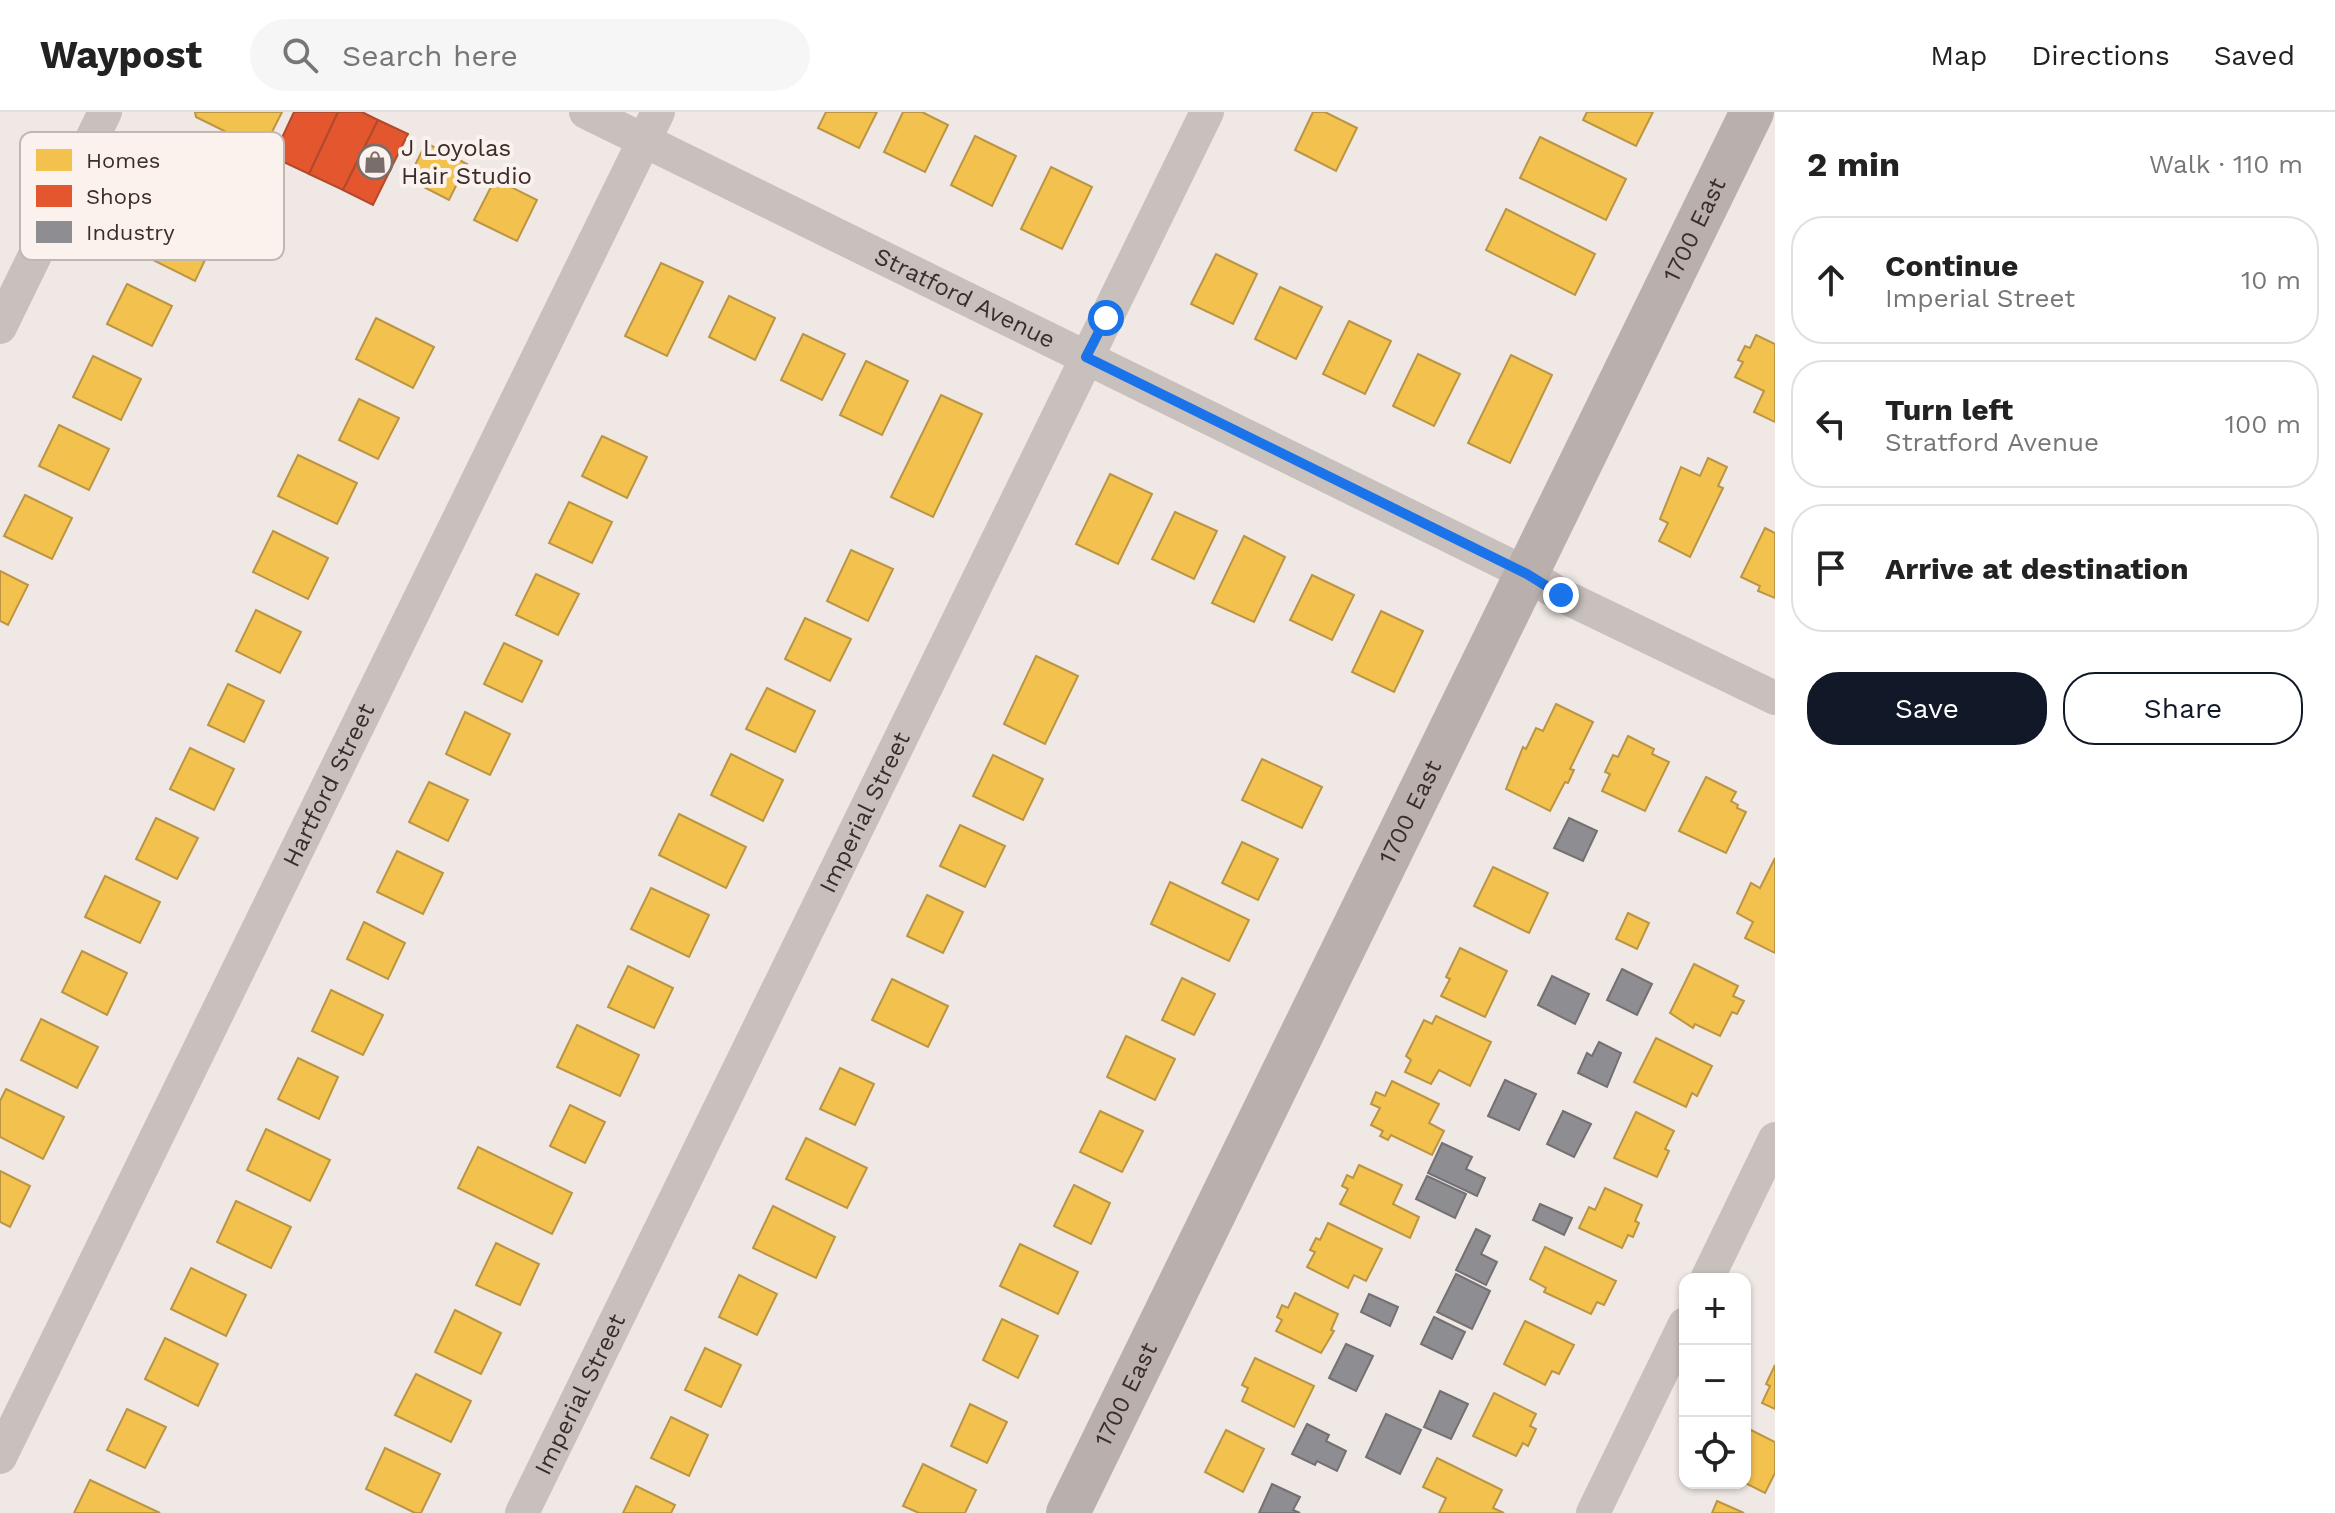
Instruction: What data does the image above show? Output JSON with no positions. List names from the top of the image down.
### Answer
{
  "streets": {
    "street": [
      "1700 East",
      "Stratford Avenue",
      "Hartford Street",
      "Imperial Street"
    ]
  },
  "crossings": [
    ["1700 East", "Stratford Avenue"],
    ["Stratford Avenue", "Hartford Street"],
    ["Stratford Avenue", "Imperial Street"]
  ],
  "places": {
    "shop": ["J Loyolas Hair Studio"]
  },
  "legend": ["Homes", "Shops", "Industry"],
  "page": {
    "header": "Waypost",
    "search": "Search here",
    "nav": ["Map", "Directions", "Saved"],
    "heading": ["2 min", "Walk · 110 m"],
    "list": [
      ["Continue", "Imperial Street", "10 m"],
      ["Turn left", "Stratford Avenue", "100 m"],
      "Arrive at destination"
    ],
    "buttons": ["Save", "Share"],
    "map_buttons": ["+", "−"]
  }
}
